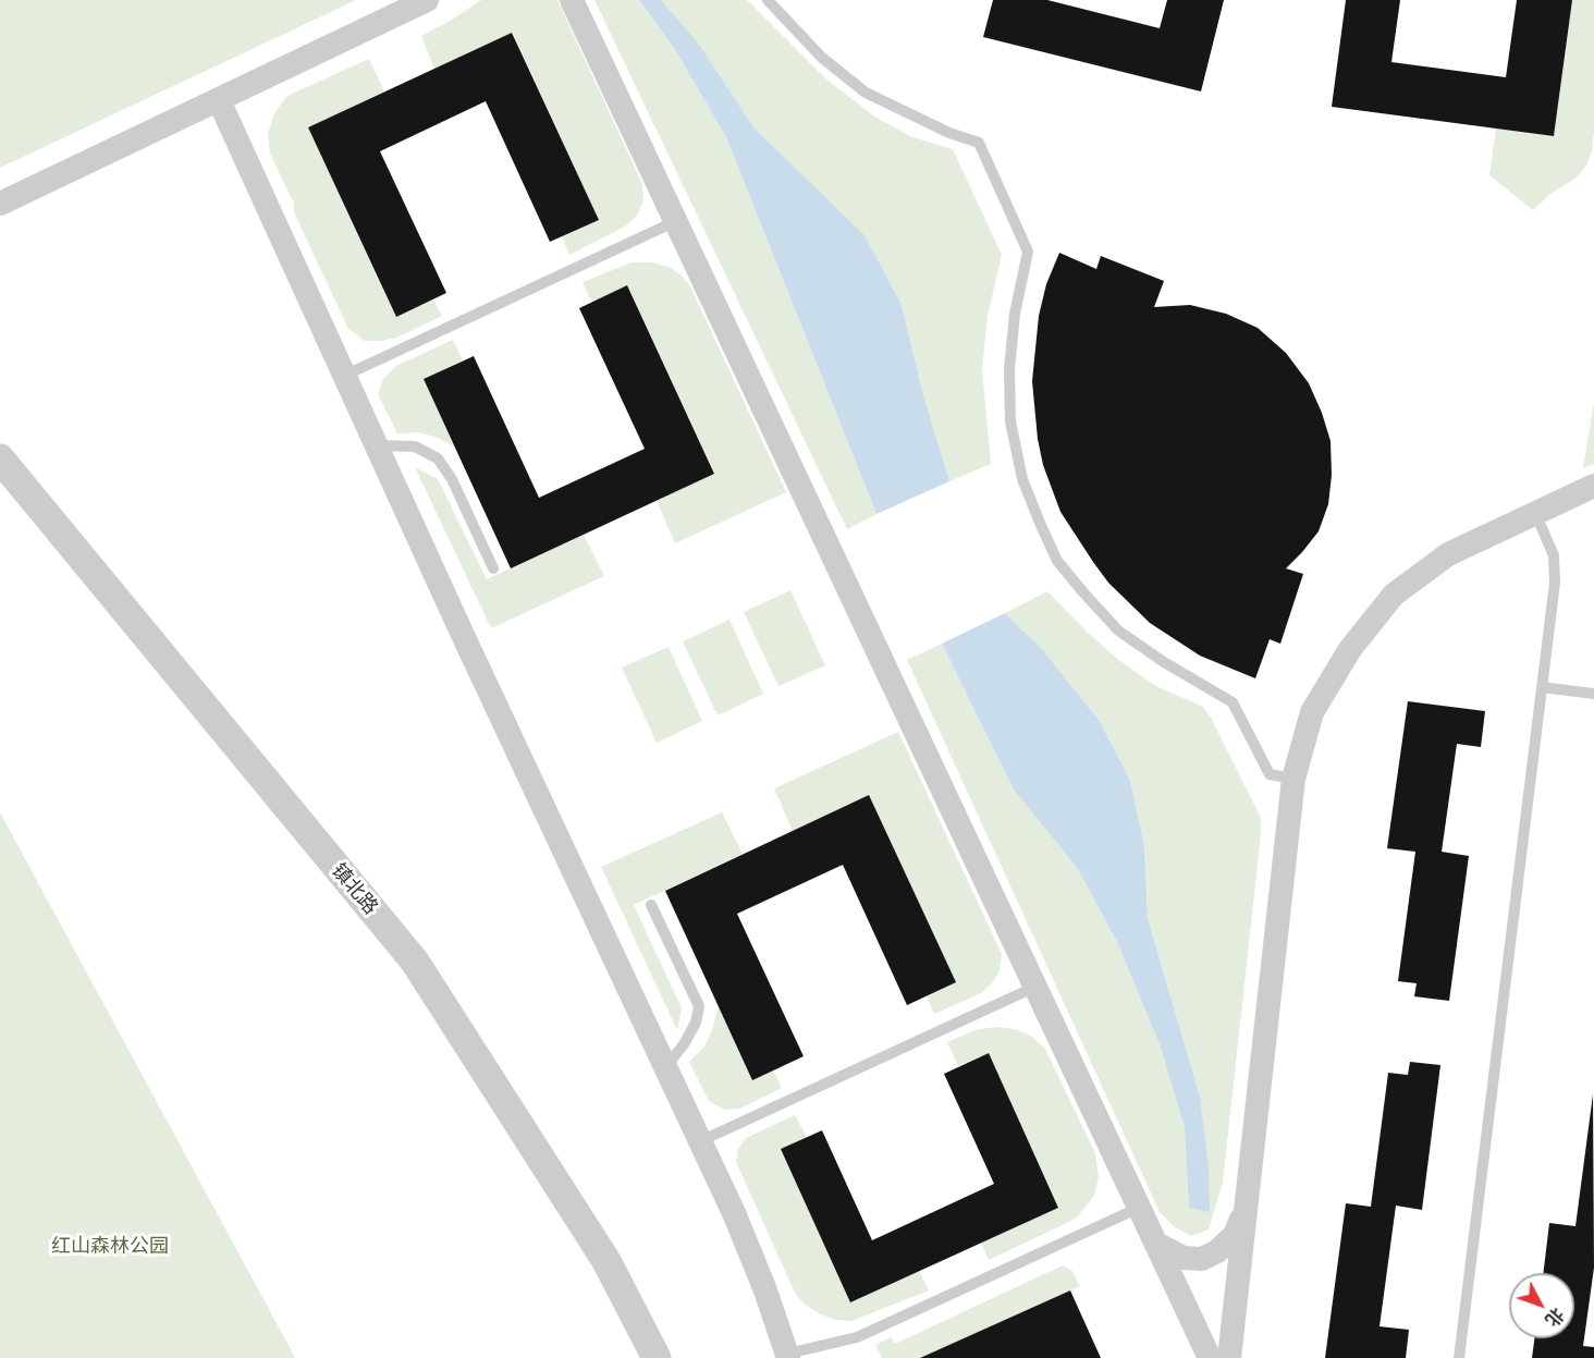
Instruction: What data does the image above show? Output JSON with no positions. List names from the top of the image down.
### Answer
{
  "streets": {
    "street": ["镇北路"]
  },
  "parks": ["红山森林公园"],
  "north": "bottom right"
}
